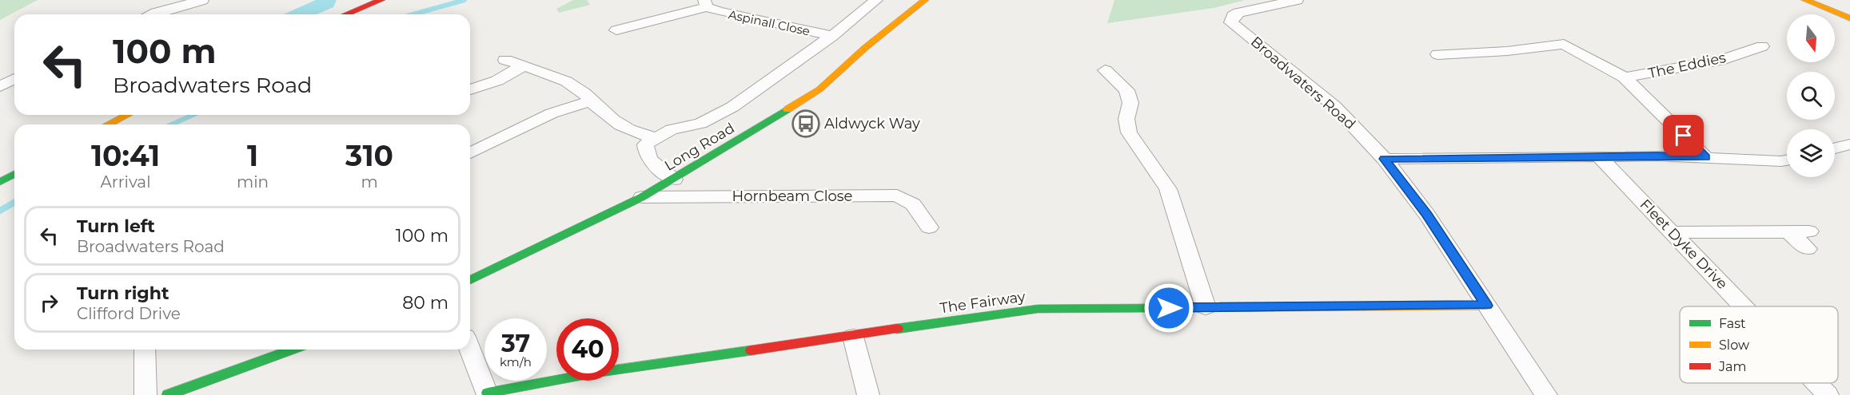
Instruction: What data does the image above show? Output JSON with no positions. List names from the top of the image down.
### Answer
{
  "streets": {
    "main road": ["Long Road", "The Fairway"],
    "street": [
      "Aspinall Close",
      "The Eddies",
      "Broadwaters Road",
      "Hornbeam Close",
      "Fleet Dyke Drive"
    ]
  },
  "crossings": [
    ["Broadwaters Road", "The Fairway"],
    ["Long Road", "Hornbeam Close"]
  ],
  "places": {
    "bus stop": ["Aldwyck Way"]
  },
  "legend": ["Fast", "Slow", "Jam"],
  "north": "bottom",
  "page": {
    "turn": ["100 m", "Broadwaters Road"],
    "eta": [
      "10:41",
      "Arrival",
      "1",
      "min",
      "310",
      "m"
    ],
    "list": [
      {
        "name": "Turn left",
        "note": "Broadwaters Road",
        "value": "100 m"
      },
      {
        "name": "Turn right",
        "note": "Clifford Drive",
        "value": "80 m"
      }
    ],
    "speed": "37 km/h",
    "limit": "40"
  }
}
